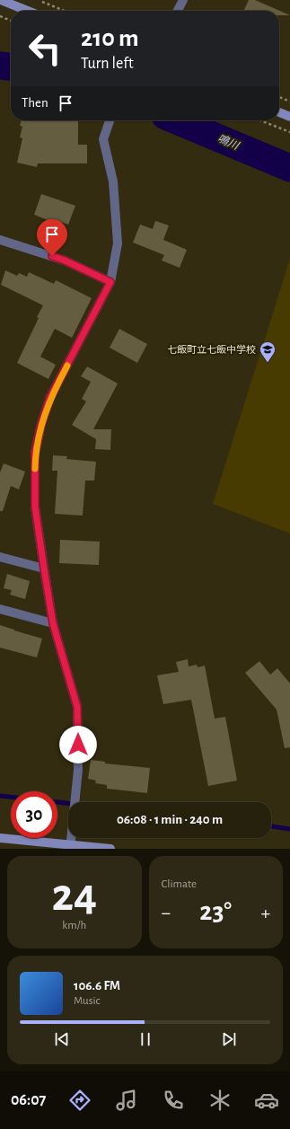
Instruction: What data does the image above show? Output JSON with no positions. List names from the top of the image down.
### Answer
{
  "water": ["鳴川"],
  "places": {
    "school or university": ["七飯町立七飯中学校"]
  },
  "page": {
    "turn": ["210 m", "Turn left"],
    "then": "Then",
    "limit": "30",
    "trip": "06:08 · 1 min · 240 m",
    "tile": [
      ["24", "km/h"],
      "Climate"
    ],
    "heat": ["−", "23°", "+"],
    "song": ["106.6 FM", "Music"],
    "tabs": "06:07"
  }
}
